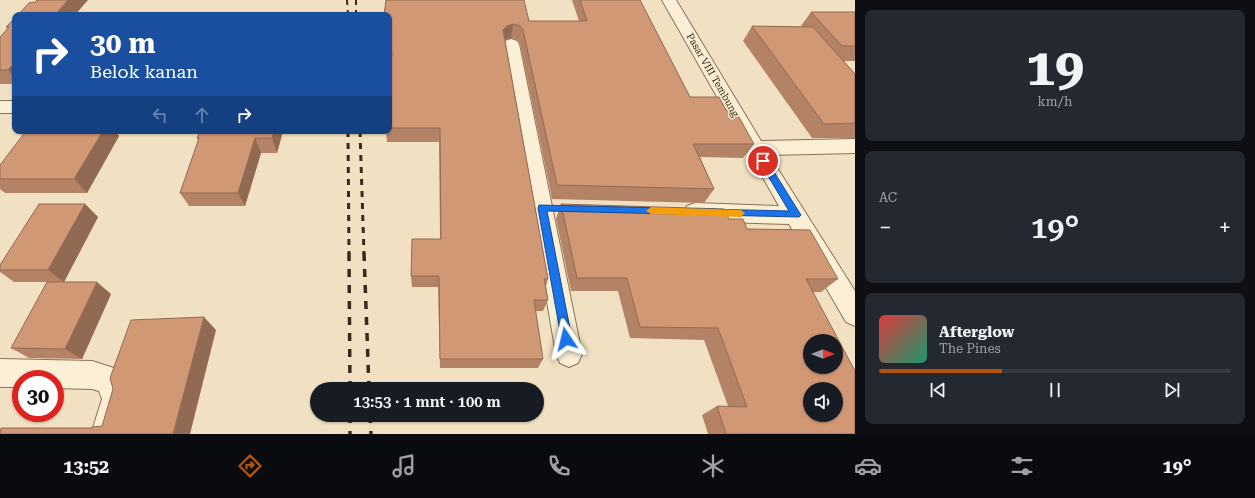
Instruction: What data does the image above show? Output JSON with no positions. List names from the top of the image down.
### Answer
{
  "streets": {
    "street": ["Pasar VIII Tembung"]
  },
  "north": "right",
  "page": {
    "tile": [
      ["19", "km/h"],
      "AC"
    ],
    "turn": ["30 m", "Belok kanan"],
    "heat": ["−", "19°", "+"],
    "song": ["Afterglow", "The Pines"],
    "limit": "30",
    "trip": "13:53 · 1 mnt · 100 m",
    "tabs": ["13:52", "19°"]
  }
}
